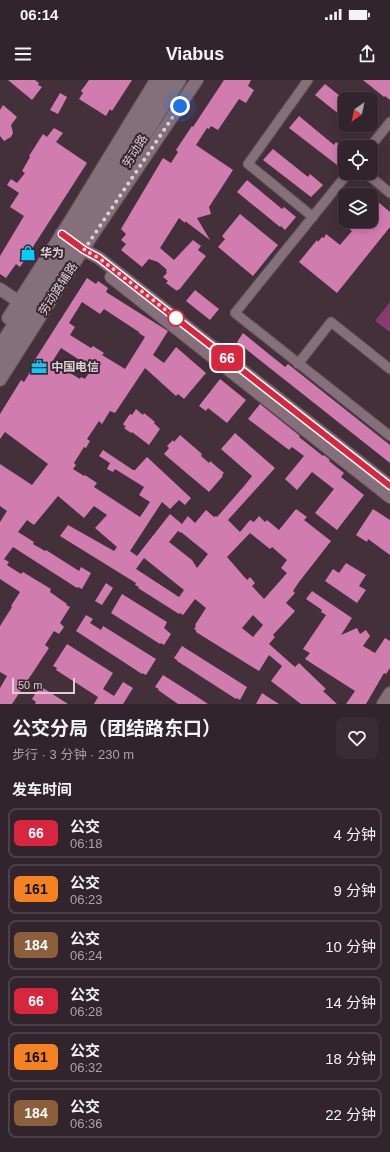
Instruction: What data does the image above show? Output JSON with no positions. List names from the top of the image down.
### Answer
{
  "streets": {
    "street": ["劳动路", "劳动路辅路"]
  },
  "crossings": [
    ["劳动路", "劳动路辅路"]
  ],
  "places": {
    "shop": ["华为"],
    "office": ["中国电信"]
  },
  "lines": ["bus line 66"],
  "scale_bar": "50 m",
  "north": "bottom left",
  "page": {
    "status": "06:14",
    "header": "Viabus",
    "on_map": "66",
    "scale": "50 m",
    "heading": [
      ["公交分局（团结路东口）", "步行 · 3 分钟 · 230 m"],
      "发车时间"
    ],
    "list": [
      {
        "mark": "66",
        "name": "公交",
        "note": "06:18",
        "value": "4 分钟"
      },
      {
        "mark": "161",
        "name": "公交",
        "note": "06:23",
        "value": "9 分钟"
      },
      {
        "mark": "184",
        "name": "公交",
        "note": "06:24",
        "value": "10 分钟"
      },
      {
        "mark": "66",
        "name": "公交",
        "note": "06:28",
        "value": "14 分钟"
      },
      {
        "mark": "161",
        "name": "公交",
        "note": "06:32",
        "value": "18 分钟"
      },
      {
        "mark": "184",
        "name": "公交",
        "note": "06:36",
        "value": "22 分钟"
      }
    ]
  }
}
